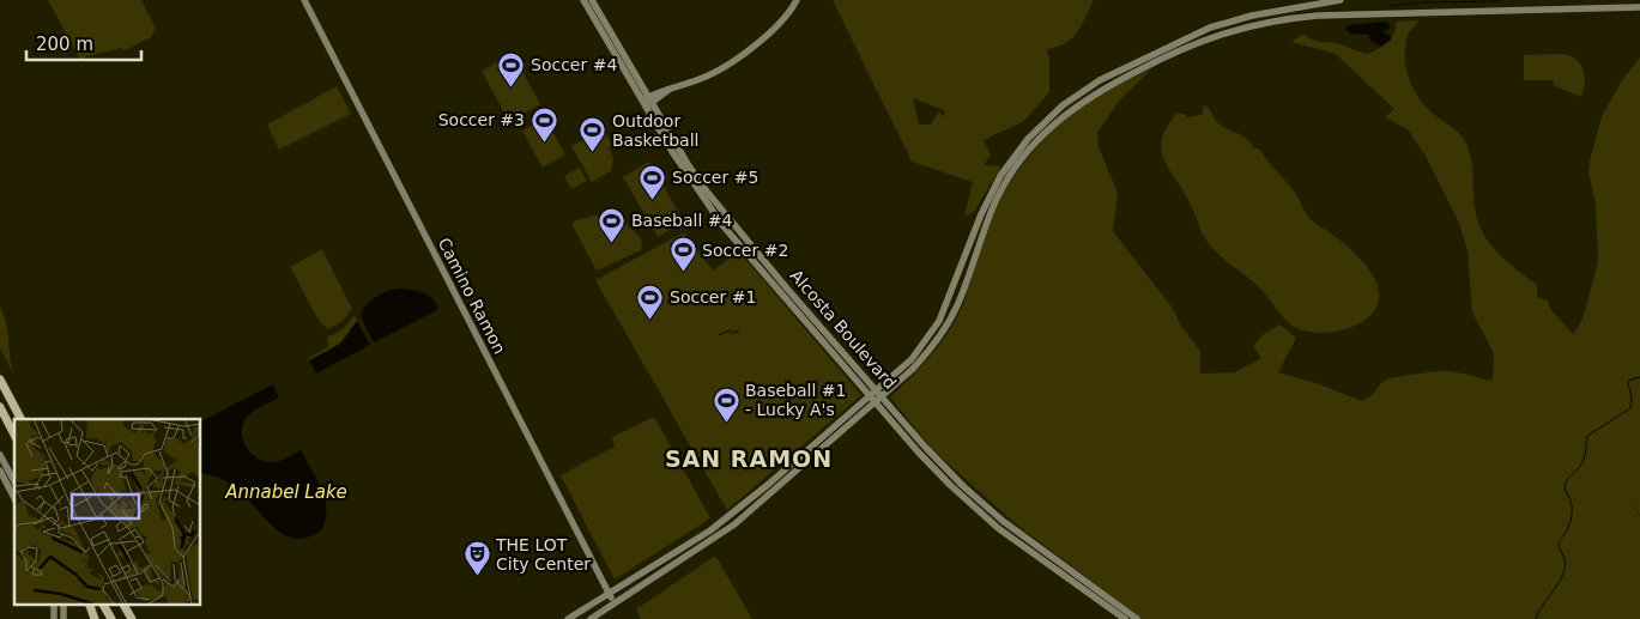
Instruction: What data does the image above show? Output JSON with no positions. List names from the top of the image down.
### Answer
{
  "streets": {
    "main road": ["Camino Ramon", "Alcosta Boulevard"]
  },
  "districts": ["SAN RAMON"],
  "water": ["Annabel Lake"],
  "places": {
    "sports": [
      "Soccer #4",
      "Soccer #3",
      "Outdoor Basketball",
      "Soccer #5",
      "Baseball #4",
      "Soccer #2",
      "Soccer #1",
      "Baseball #1 - Lucky A's"
    ],
    "theatre": ["THE LOT City Center"]
  },
  "scale_bar": "200 m"
}
